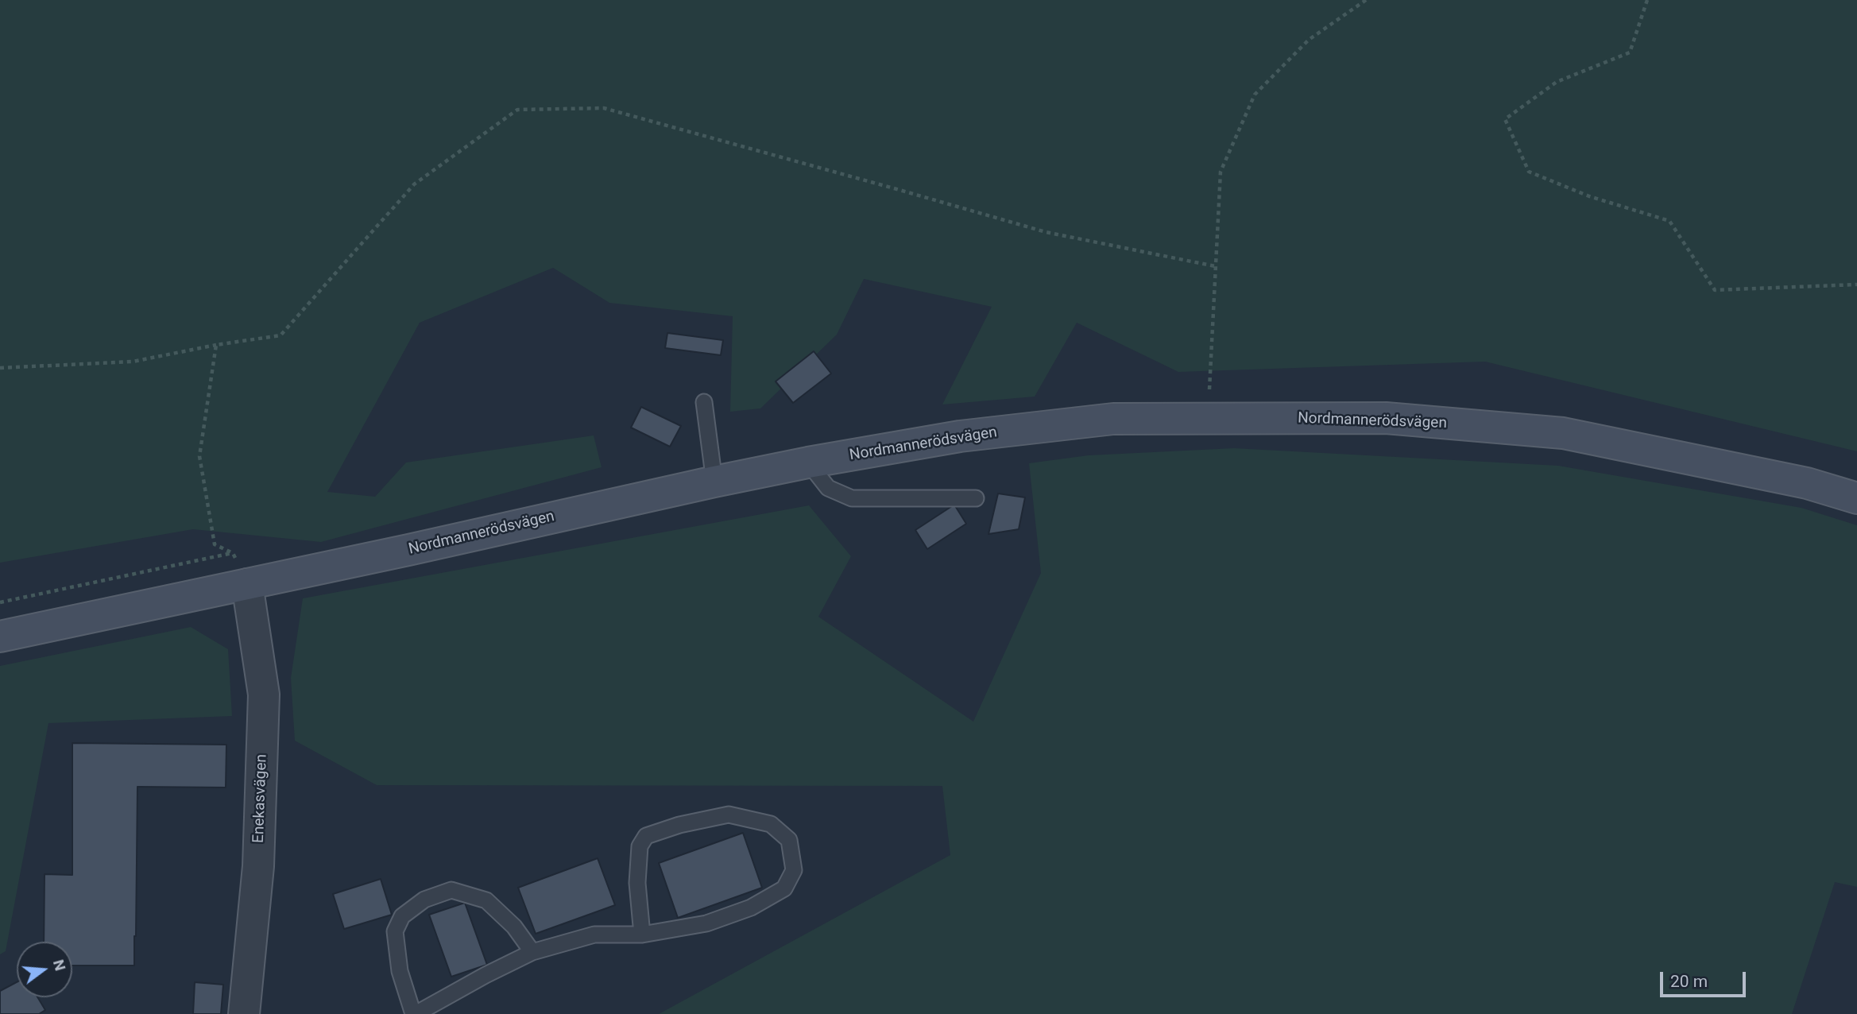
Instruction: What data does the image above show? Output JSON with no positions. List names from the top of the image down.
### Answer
{
  "streets": {
    "main road": ["Nordmannerödsvägen"],
    "street": ["Enekasvägen"]
  },
  "crossings": [
    ["Nordmannerödsvägen", "Enekasvägen"]
  ],
  "scale_bar": "20 m",
  "north": "right"
}
